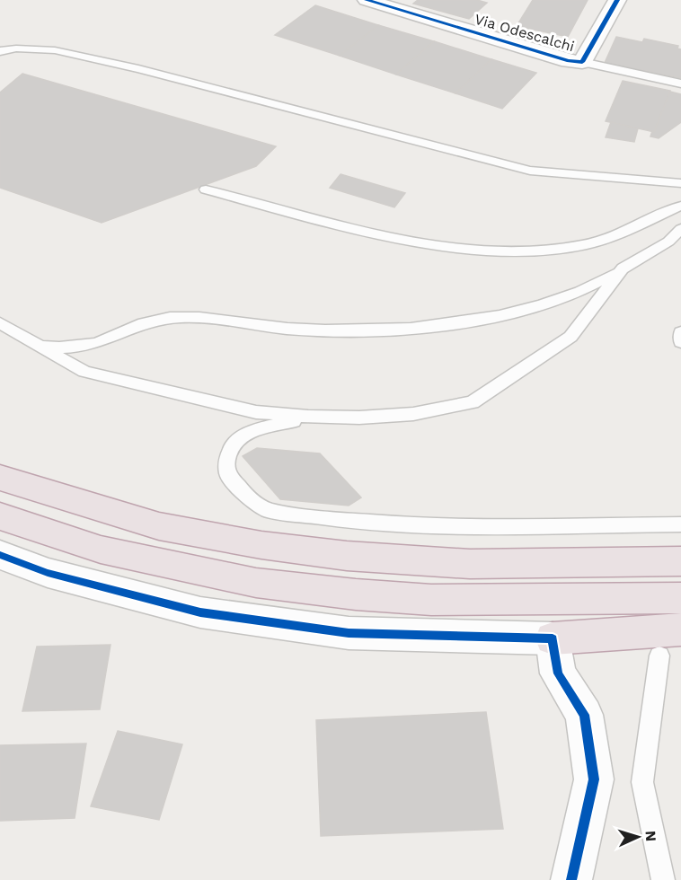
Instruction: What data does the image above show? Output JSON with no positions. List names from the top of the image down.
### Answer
{
  "streets": {
    "street": ["Via Odescalchi"]
  },
  "north": "right"
}
